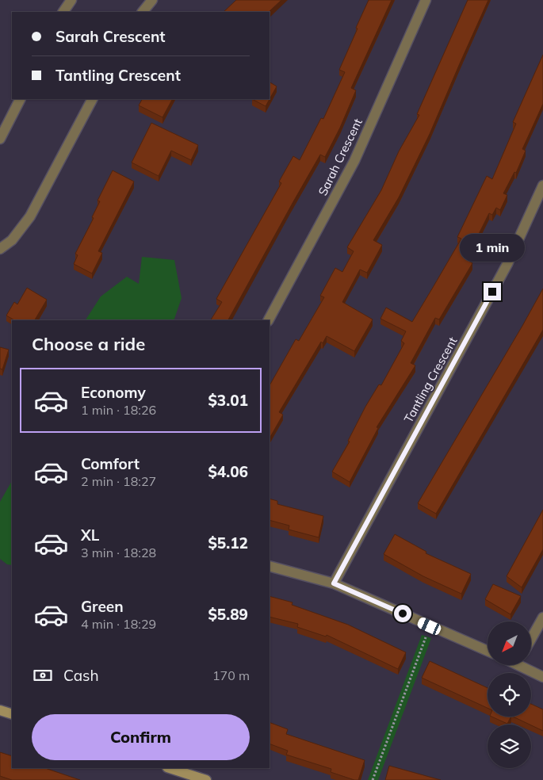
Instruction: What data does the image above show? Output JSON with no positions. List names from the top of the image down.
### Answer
{
  "streets": {
    "street": ["Sarah Crescent", "Tantling Crescent"]
  },
  "north": "bottom left",
  "page": {
    "banner": ["Sarah Crescent", "Tantling Crescent"],
    "bubble": "1 min",
    "heading": "Choose a ride",
    "list": [
      {
        "name": "Economy",
        "note": "1 min · 18:26",
        "value": "$3.01"
      },
      {
        "name": "Comfort",
        "note": "2 min · 18:27",
        "value": "$4.06"
      },
      {
        "name": "XL",
        "note": "3 min · 18:28",
        "value": "$5.12"
      },
      {
        "name": "Green",
        "note": "4 min · 18:29",
        "value": "$5.89"
      }
    ],
    "pay": ["Cash", "170 m"],
    "buttons": "Confirm"
  }
}
